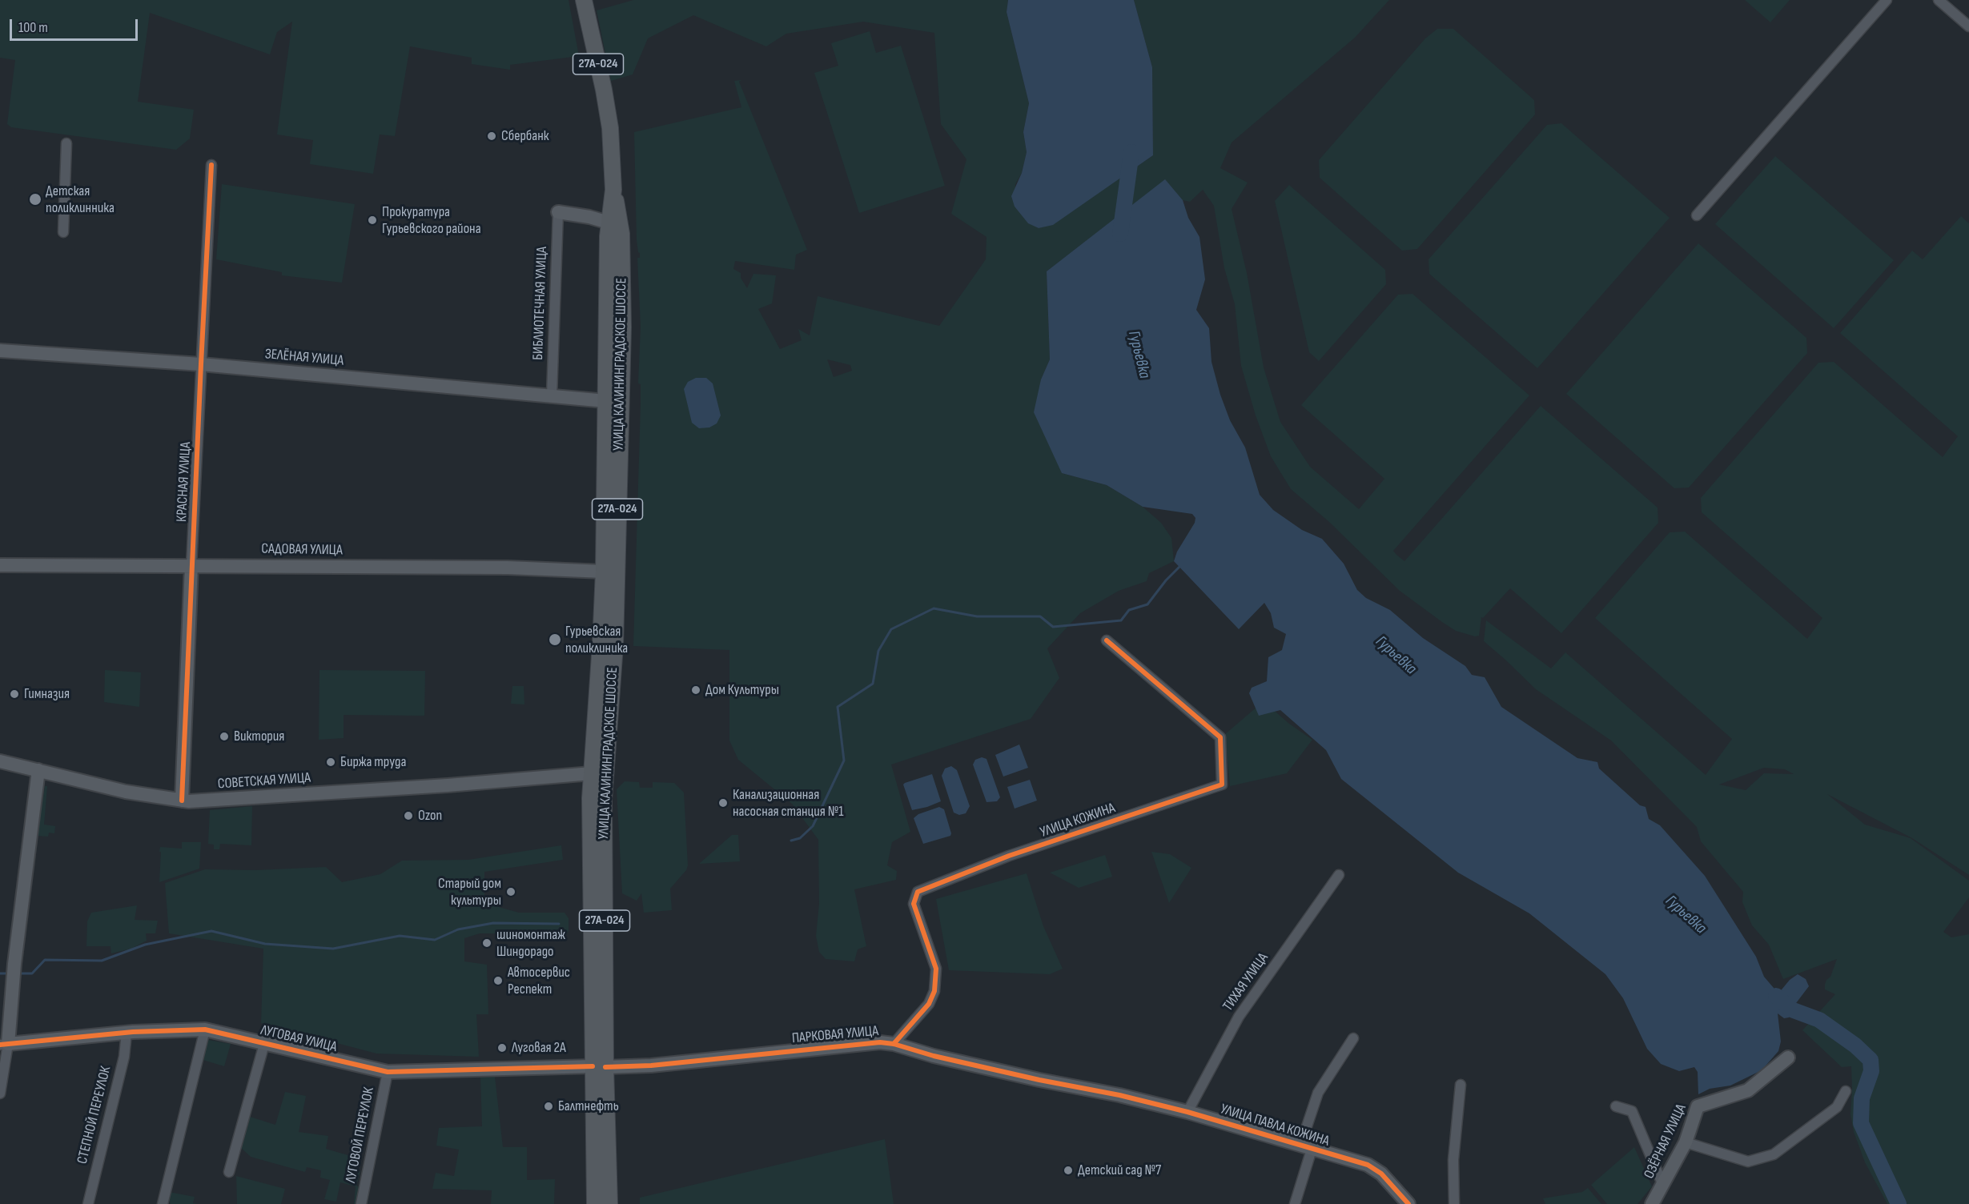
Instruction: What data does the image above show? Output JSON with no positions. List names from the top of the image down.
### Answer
{
  "streets": {
    "main road": ["27А-024", "УЛИЦА КАЛИНИНГРАДСКОЕ ШОССЕ"],
    "street": [
      "БИБЛИОТЕЧНАЯ УЛИЦА",
      "ЗЕЛЁНАЯ УЛИЦА",
      "КРАСНАЯ УЛИЦА",
      "САДОВАЯ УЛИЦА",
      "СОВЕТСКАЯ УЛИЦА",
      "УЛИЦА КОЖИНА",
      "ТИХАЯ УЛИЦА",
      "ПАРКОВАЯ УЛИЦА",
      "ЛУГОВАЯ УЛИЦА",
      "СТЕПНОЙ ПЕРЕУЛОК",
      "УЛИЦА ПАВЛА КОЖИНА",
      "ЛУГОВОЙ ПЕРЕУЛОК",
      "ОЗЁРНАЯ УЛИЦА"
    ]
  },
  "crossings": [
    ["27А-024", "ЗЕЛЁНАЯ УЛИЦА"],
    ["27А-024", "УЛИЦА КАЛИНИНГРАДСКОЕ ШОССЕ"],
    ["27А-024", "САДОВАЯ УЛИЦА"],
    ["27А-024", "СОВЕТСКАЯ УЛИЦА"],
    ["БИБЛИОТЕЧНАЯ УЛИЦА", "ЗЕЛЁНАЯ УЛИЦА"],
    ["ЗЕЛЁНАЯ УЛИЦА", "КРАСНАЯ УЛИЦА"],
    ["УЛИЦА КАЛИНИНГРАДСКОЕ ШОССЕ", "СОВЕТСКАЯ УЛИЦА"],
    ["УЛИЦА КАЛИНИНГРАДСКОЕ ШОССЕ", "ПАРКОВАЯ УЛИЦА"],
    ["УЛИЦА КАЛИНИНГРАДСКОЕ ШОССЕ", "ЛУГОВАЯ УЛИЦА"],
    ["КРАСНАЯ УЛИЦА", "САДОВАЯ УЛИЦА"],
    ["КРАСНАЯ УЛИЦА", "СОВЕТСКАЯ УЛИЦА"],
    ["УЛИЦА КОЖИНА", "ПАРКОВАЯ УЛИЦА"],
    ["ТИХАЯ УЛИЦА", "УЛИЦА ПАВЛА КОЖИНА"],
    ["ПАРКОВАЯ УЛИЦА", "ЛУГОВАЯ УЛИЦА"],
    ["ПАРКОВАЯ УЛИЦА", "УЛИЦА ПАВЛА КОЖИНА"],
    ["ЛУГОВАЯ УЛИЦА", "СТЕПНОЙ ПЕРЕУЛОК"],
    ["ЛУГОВАЯ УЛИЦА", "ЛУГОВОЙ ПЕРЕУЛОК"]
  ],
  "water": ["Гурьевка"],
  "places": [
    "Сбербанк",
    "Детская поликлинника",
    "Прокуратура Гурьевского района",
    "Гурьевская поликлиника",
    "Дом Культуры",
    "Гимназия",
    "Виктория",
    "Биржа труда",
    "Канализационная насосная станция №1",
    "Ozon",
    "Старый дом культуры",
    "шиномонтаж Шиндорадо",
    "Автосервис Респект",
    "Луговая 2А",
    "Балтнефть",
    "Детский сад №7"
  ],
  "scale_bar": "100 m"
}
